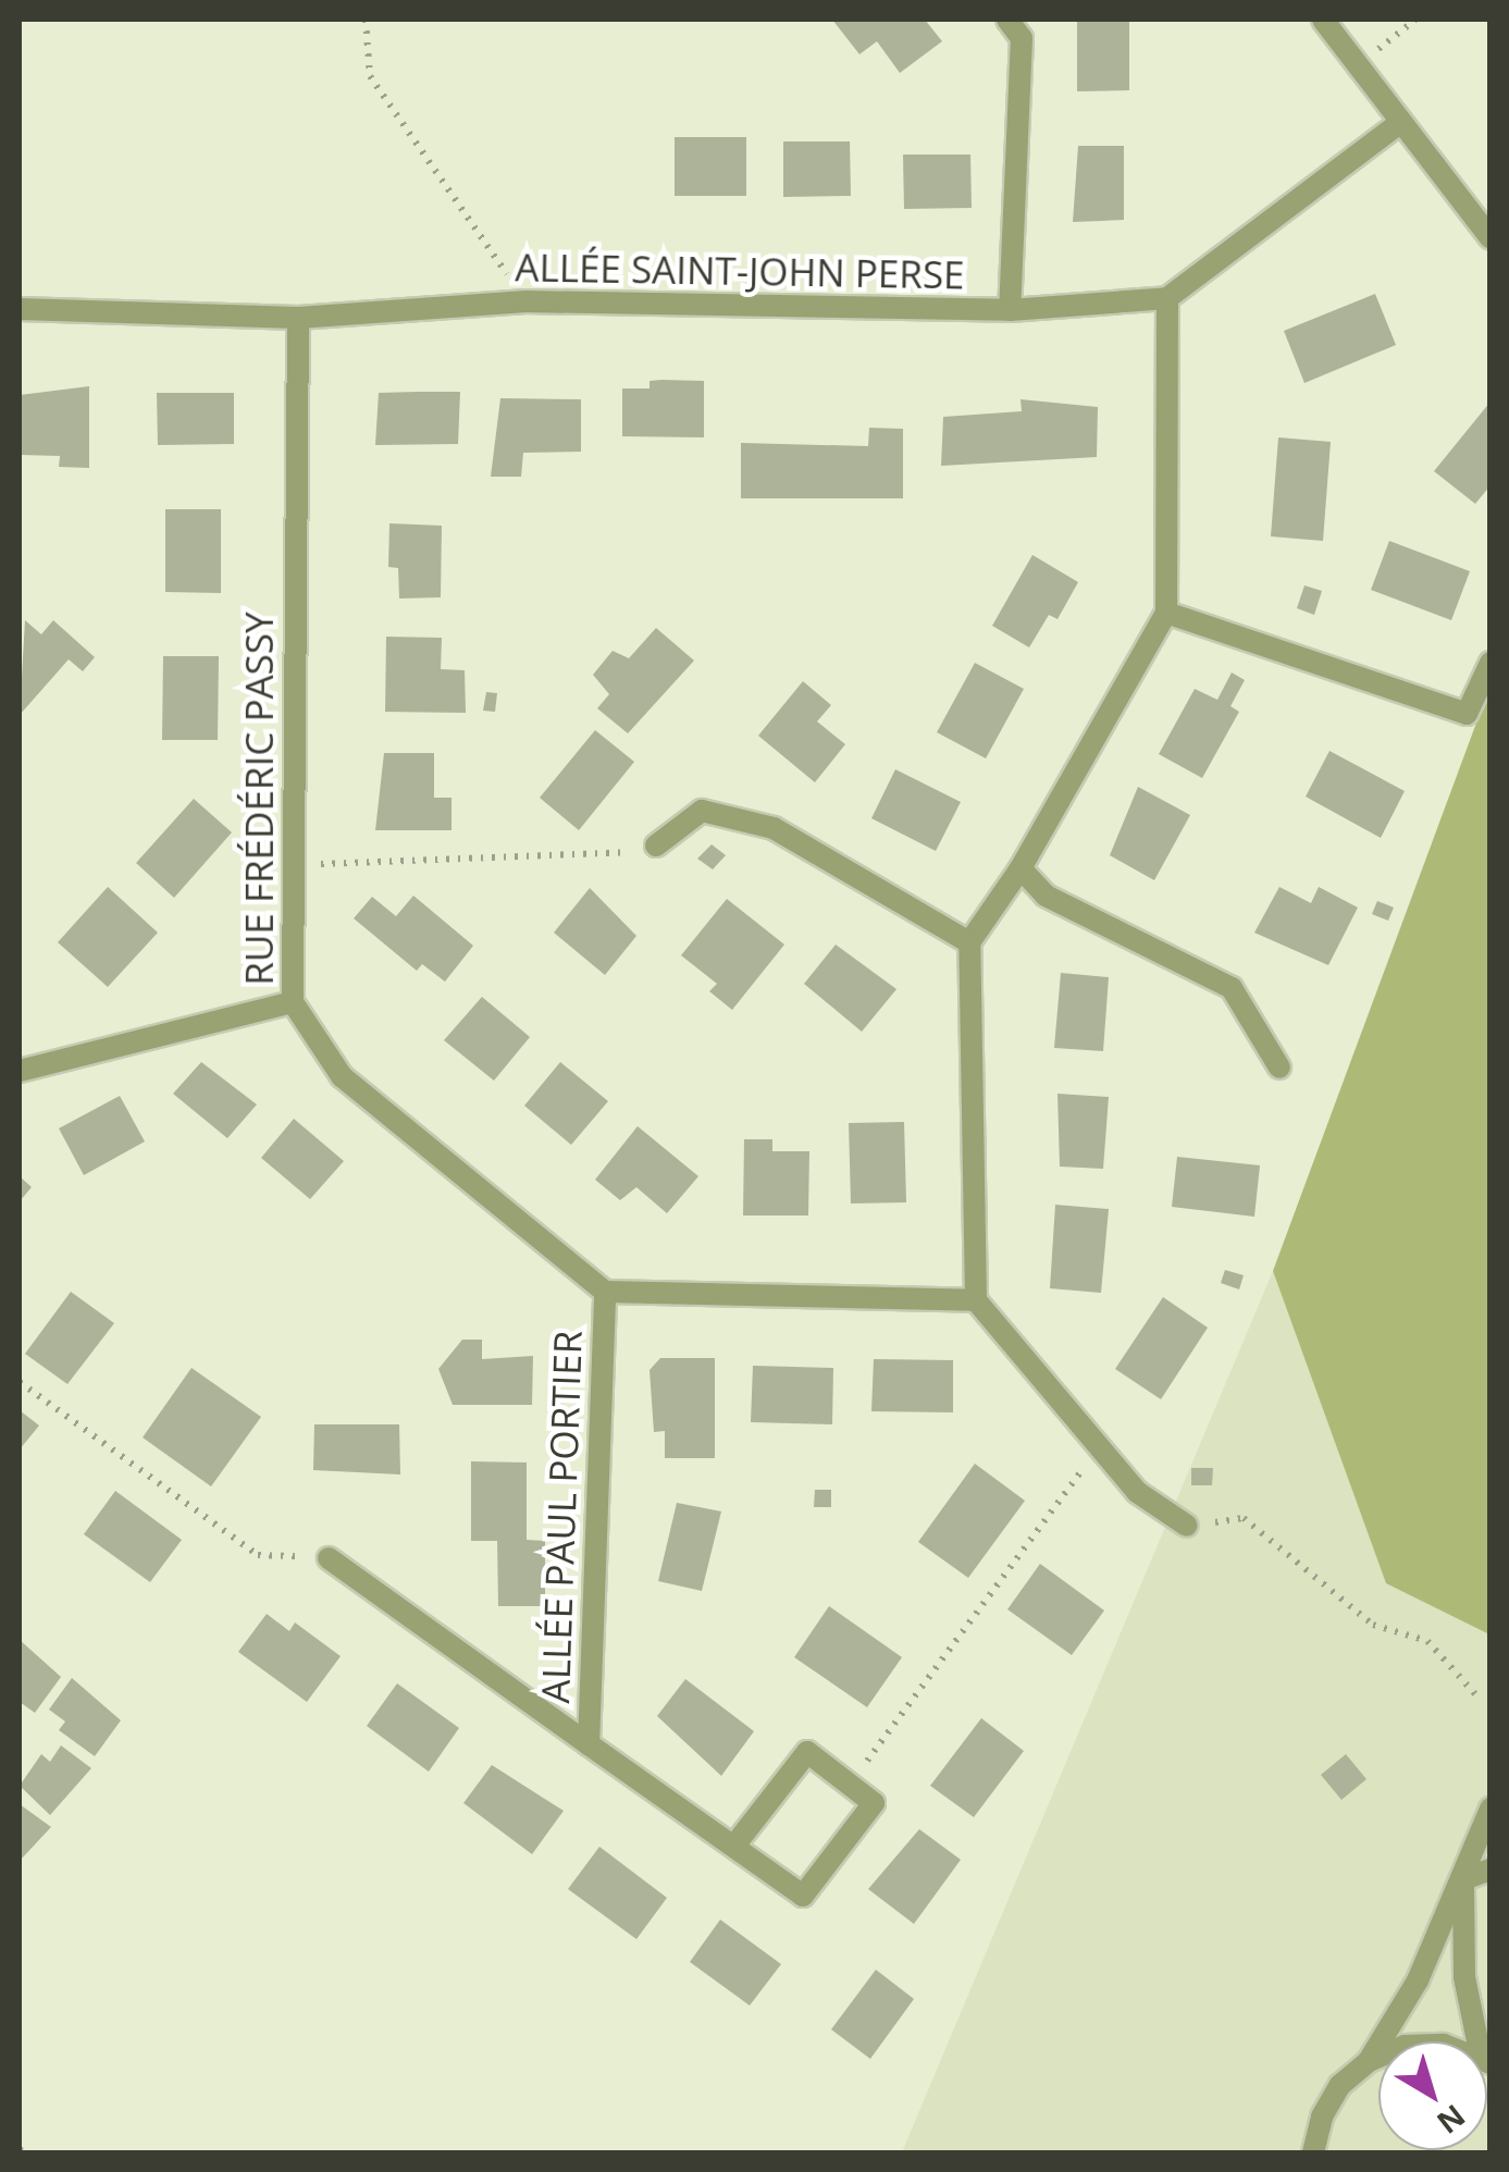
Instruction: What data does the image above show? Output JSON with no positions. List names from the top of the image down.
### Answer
{
  "streets": {
    "street": ["ALLÉE SAINT-JOHN PERSE", "RUE FRÉDÉRIC PASSY", "ALLÉE PAUL PORTIER"]
  },
  "crossings": [
    ["ALLÉE SAINT-JOHN PERSE", "RUE FRÉDÉRIC PASSY"],
    ["RUE FRÉDÉRIC PASSY", "ALLÉE PAUL PORTIER"]
  ],
  "north": "bottom right"
}
